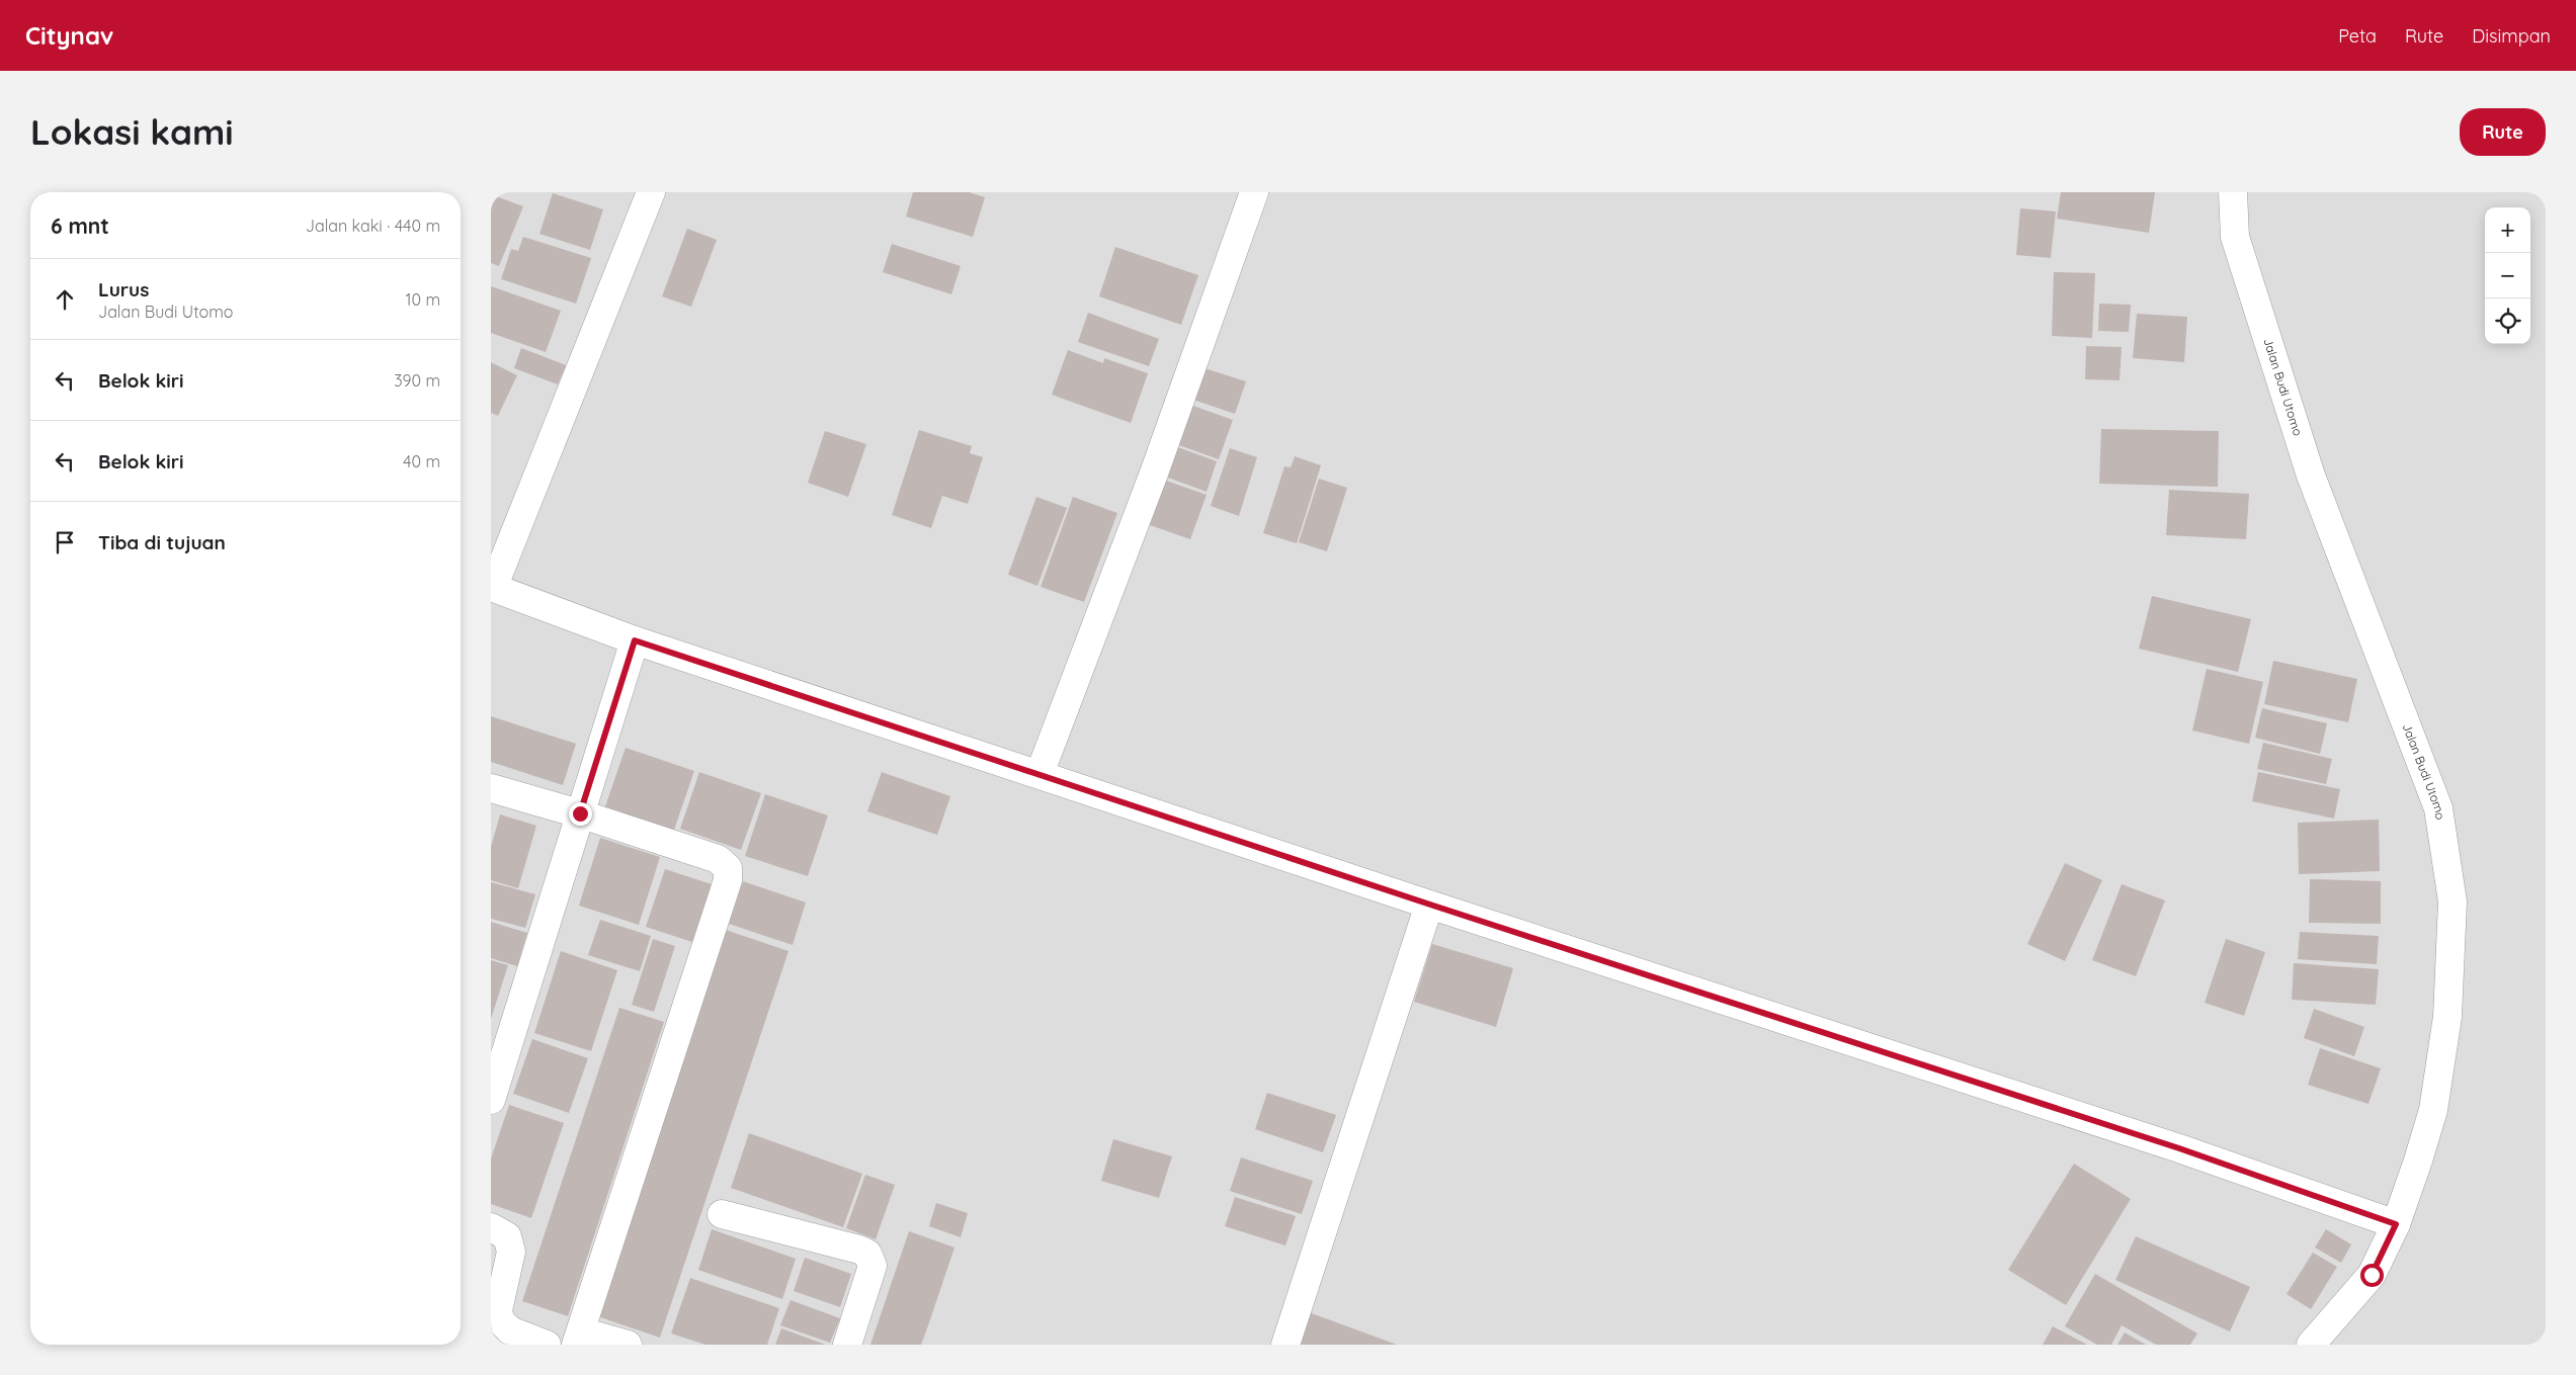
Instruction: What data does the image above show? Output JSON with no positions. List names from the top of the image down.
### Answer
{
  "streets": {
    "street": ["Jalan Budi Utomo"]
  },
  "page": {
    "header": "Citynav",
    "nav": ["Peta", "Rute", "Disimpan"],
    "buttons": "Rute",
    "title": "Lokasi kami",
    "heading": ["6 mnt", "Jalan kaki · 440 m"],
    "map_buttons": ["+", "−"],
    "list": [
      ["Lurus", "Jalan Budi Utomo", "10 m"],
      ["Belok kiri", "390 m"],
      ["Belok kiri", "40 m"],
      "Tiba di tujuan"
    ]
  }
}
